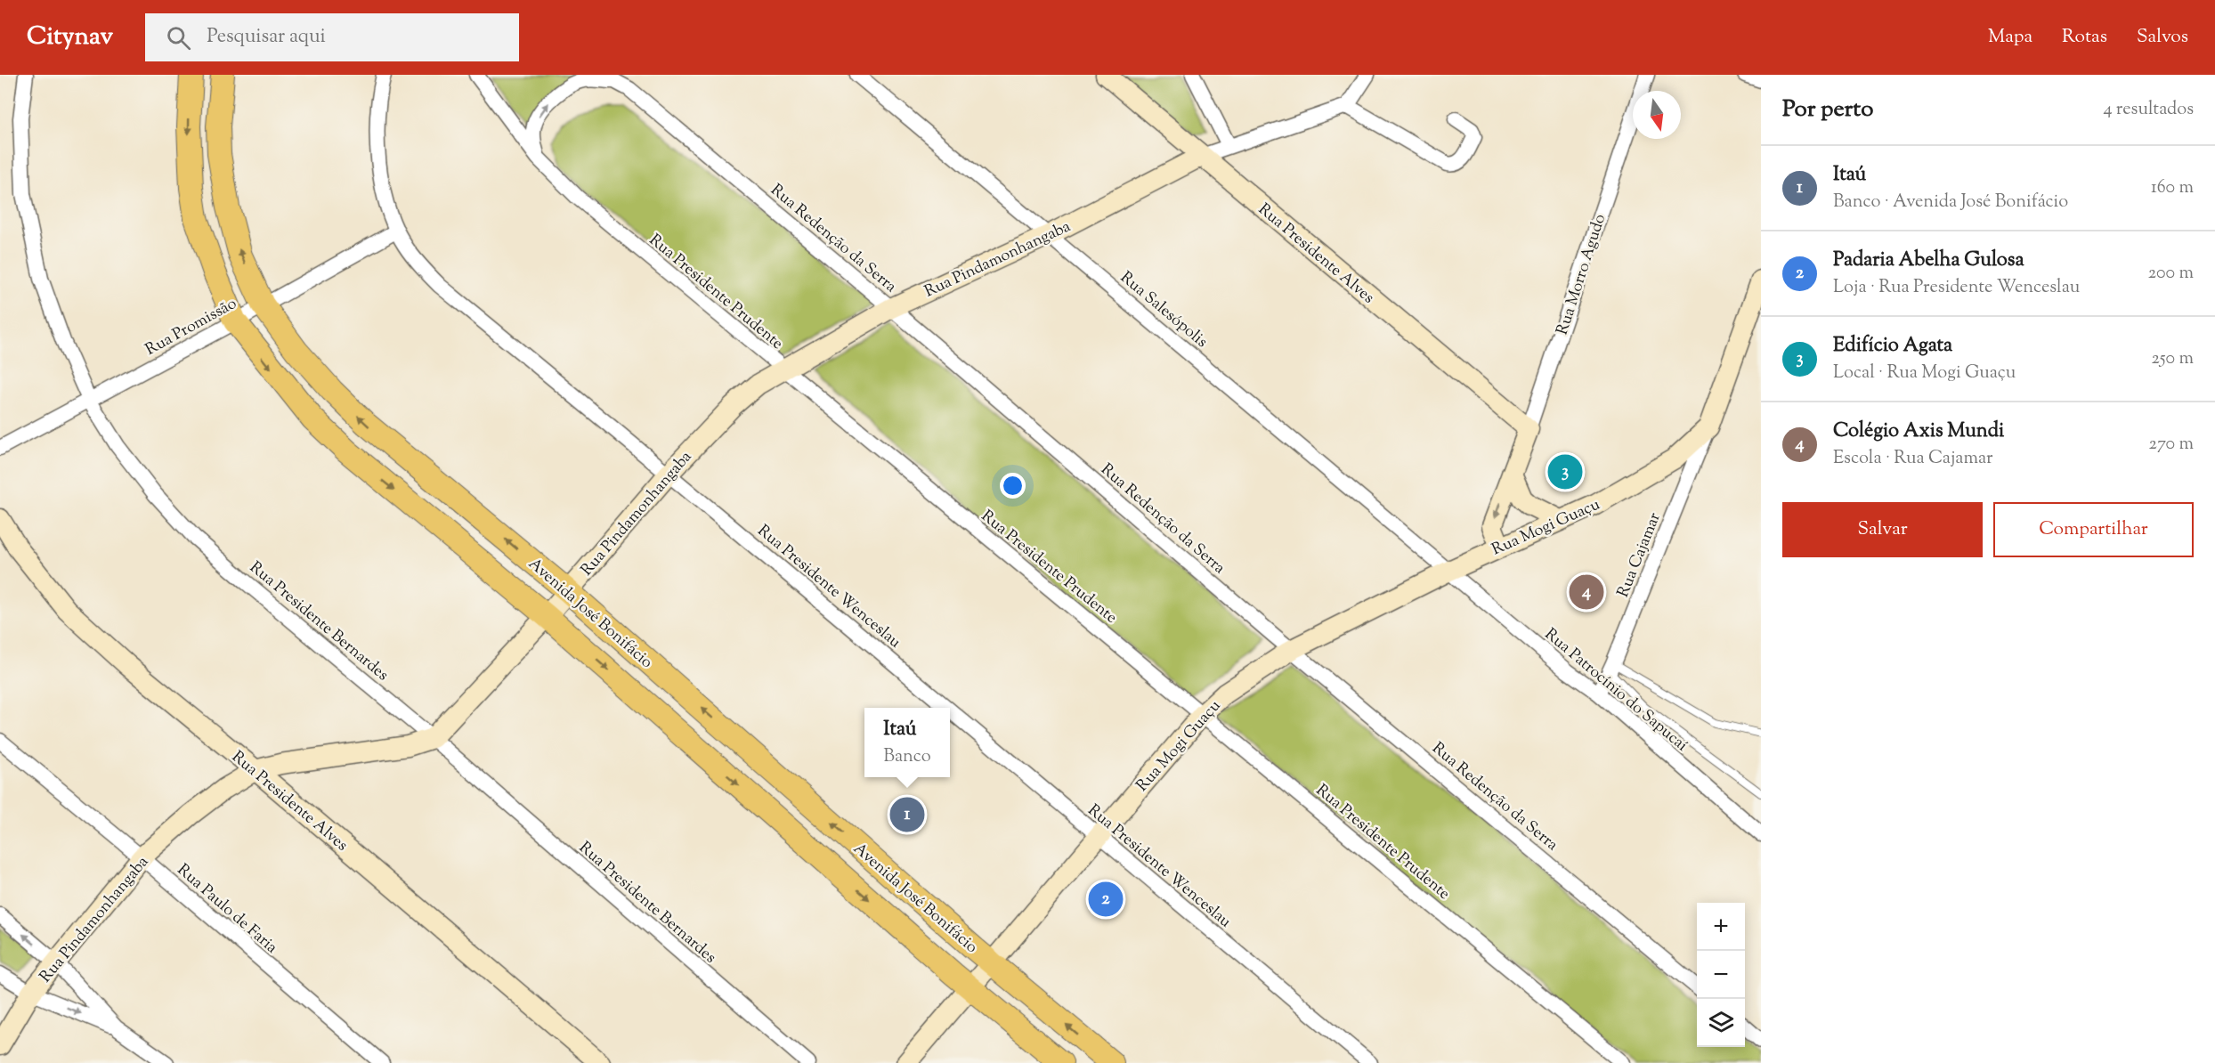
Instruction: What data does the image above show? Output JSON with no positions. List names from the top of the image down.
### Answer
{
  "streets": {
    "main road": ["Avenida José Bonifácio"],
    "street": [
      "Rua Redenção da Serra",
      "Rua Presidente Alves",
      "Rua Pindamonhangaba",
      "Rua Morro Agudo",
      "Rua Presidente Prudente",
      "Rua Salesópolis",
      "Rua Promissão",
      "Rua Mogi Guaçu",
      "Rua Cajamar",
      "Rua Presidente Wenceslau",
      "Rua Presidente Bernardes",
      "Rua Patrocínio do Sapucaí",
      "Rua Paulo de Faria"
    ]
  },
  "crossings": [
    ["Rua Redenção da Serra", "Rua Pindamonhangaba"],
    ["Rua Redenção da Serra", "Rua Mogi Guaçu"],
    ["Rua Presidente Alves", "Rua Pindamonhangaba"],
    ["Rua Presidente Alves", "Rua Morro Agudo"],
    ["Rua Pindamonhangaba", "Rua Presidente Prudente"],
    ["Rua Pindamonhangaba", "Rua Salesópolis"],
    ["Rua Pindamonhangaba", "Rua Presidente Wenceslau"],
    ["Rua Pindamonhangaba", "Avenida José Bonifácio"],
    ["Rua Pindamonhangaba", "Rua Presidente Bernardes"],
    ["Rua Pindamonhangaba", "Rua Paulo de Faria"],
    ["Rua Morro Agudo", "Rua Mogi Guaçu"],
    ["Rua Presidente Prudente", "Rua Mogi Guaçu"],
    ["Rua Salesópolis", "Rua Mogi Guaçu"],
    ["Rua Salesópolis", "Rua Patrocínio do Sapucaí"],
    ["Rua Promissão", "Rua Presidente Wenceslau"],
    ["Rua Promissão", "Avenida José Bonifácio"],
    ["Rua Promissão", "Rua Presidente Bernardes"],
    ["Rua Mogi Guaçu", "Rua Cajamar"],
    ["Rua Mogi Guaçu", "Rua Presidente Wenceslau"],
    ["Rua Mogi Guaçu", "Avenida José Bonifácio"],
    ["Rua Mogi Guaçu", "Rua Patrocínio do Sapucaí"],
    ["Rua Cajamar", "Rua Patrocínio do Sapucaí"]
  ],
  "north": "bottom",
  "page": {
    "header": "Citynav",
    "search": "Pesquisar aqui",
    "nav": ["Mapa", "Rotas", "Salvos"],
    "heading": ["Por perto", "4 resultados"],
    "list": [
      {
        "mark": "1",
        "name": "Itaú",
        "note": "Banco · Avenida José Bonifácio",
        "value": "160 m"
      },
      {
        "mark": "2",
        "name": "Padaria Abelha Gulosa",
        "note": "Loja · Rua Presidente Wenceslau",
        "value": "200 m"
      },
      {
        "mark": "3",
        "name": "Edifício Agata",
        "note": "Local · Rua Mogi Guaçu",
        "value": "250 m"
      },
      {
        "mark": "4",
        "name": "Colégio Axis Mundi",
        "note": "Escola · Rua Cajamar",
        "value": "270 m"
      }
    ],
    "pins": [
      "3",
      "4",
      "1",
      "2"
    ],
    "buttons": ["Salvar", "Compartilhar"],
    "popup": ["Itaú", "Banco"],
    "map_buttons": ["+", "−"]
  }
}
